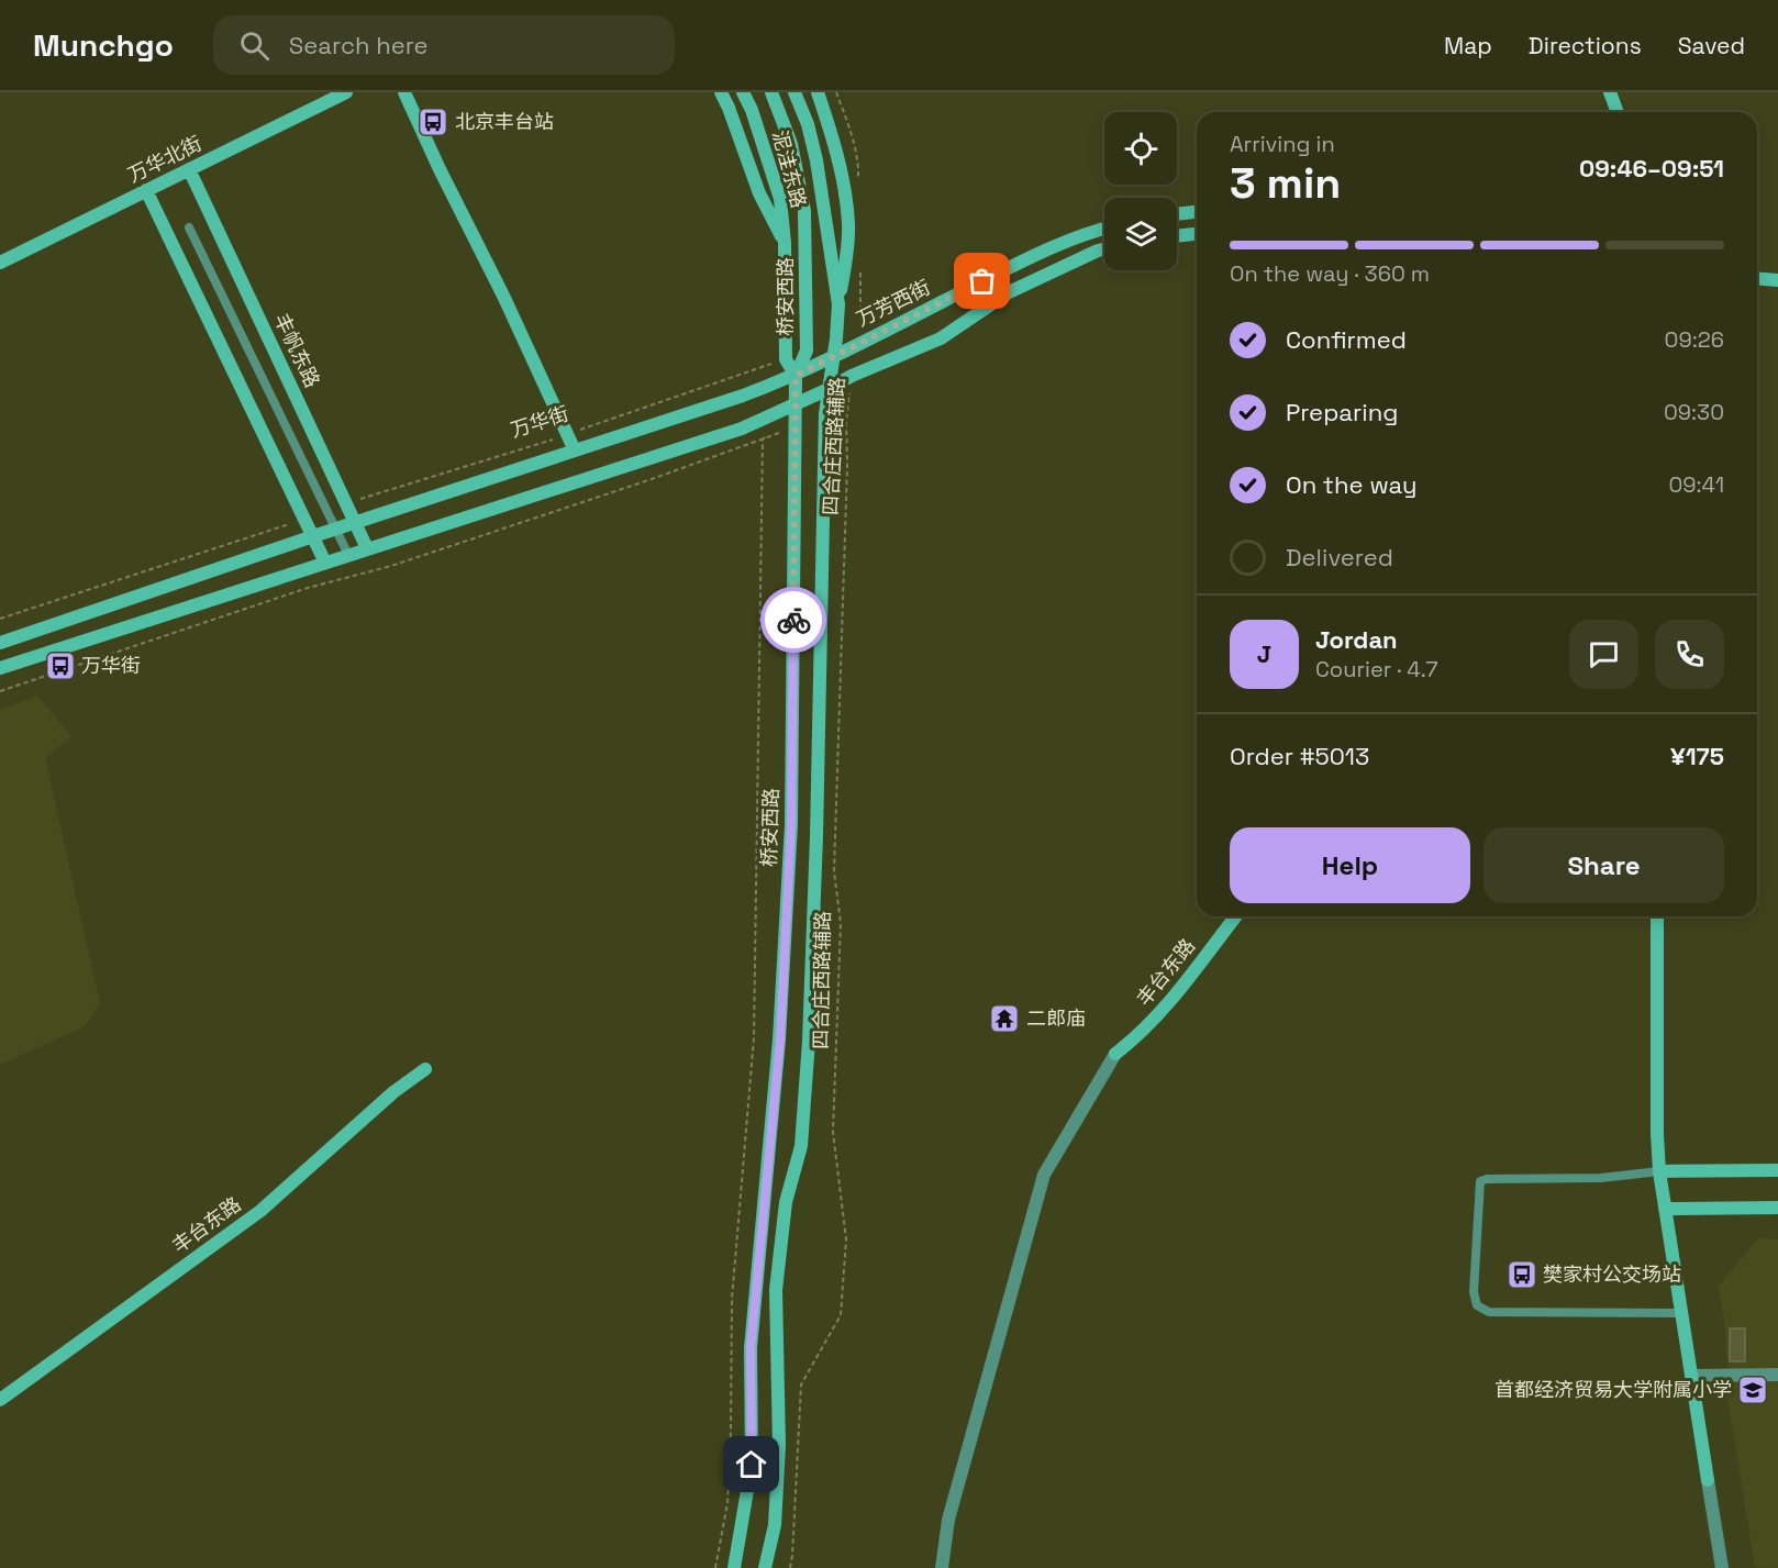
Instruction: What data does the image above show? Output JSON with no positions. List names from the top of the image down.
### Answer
{
  "streets": {
    "main road": [
      "万华北街",
      "泥洼东路",
      "桥安西路",
      "万芳西街",
      "丰帆东路",
      "万华街",
      "丰台东路"
    ],
    "path": ["四合庄西路辅路"]
  },
  "crossings": [
    ["万华北街", "丰帆东路"],
    ["泥洼东路", "万华街"],
    ["桥安西路", "万华街"],
    ["万芳西街", "万华街"],
    ["丰帆东路", "万华街"]
  ],
  "places": {
    "bus stop": ["北京丰台站", "万华街", "樊家村公交场站"],
    "temple": ["二郎庙"],
    "school or university": ["首都经济贸易大学附属小学"]
  },
  "page": {
    "header": "Munchgo",
    "search": "Search here",
    "nav": ["Map", "Directions", "Saved"],
    "heading": ["3 min", "Arriving in", "09:46–09:51"],
    "panel": [
      "Jordan",
      "Courier · 4.7",
      "Order #5013",
      "¥175"
    ],
    "bar": "On the way · 360 m",
    "list": [
      ["Confirmed", "09:26"],
      ["Preparing", "09:30"],
      ["On the way", "09:41"],
      "Delivered"
    ],
    "round": "J",
    "buttons": ["Help", "Share"]
  }
}
